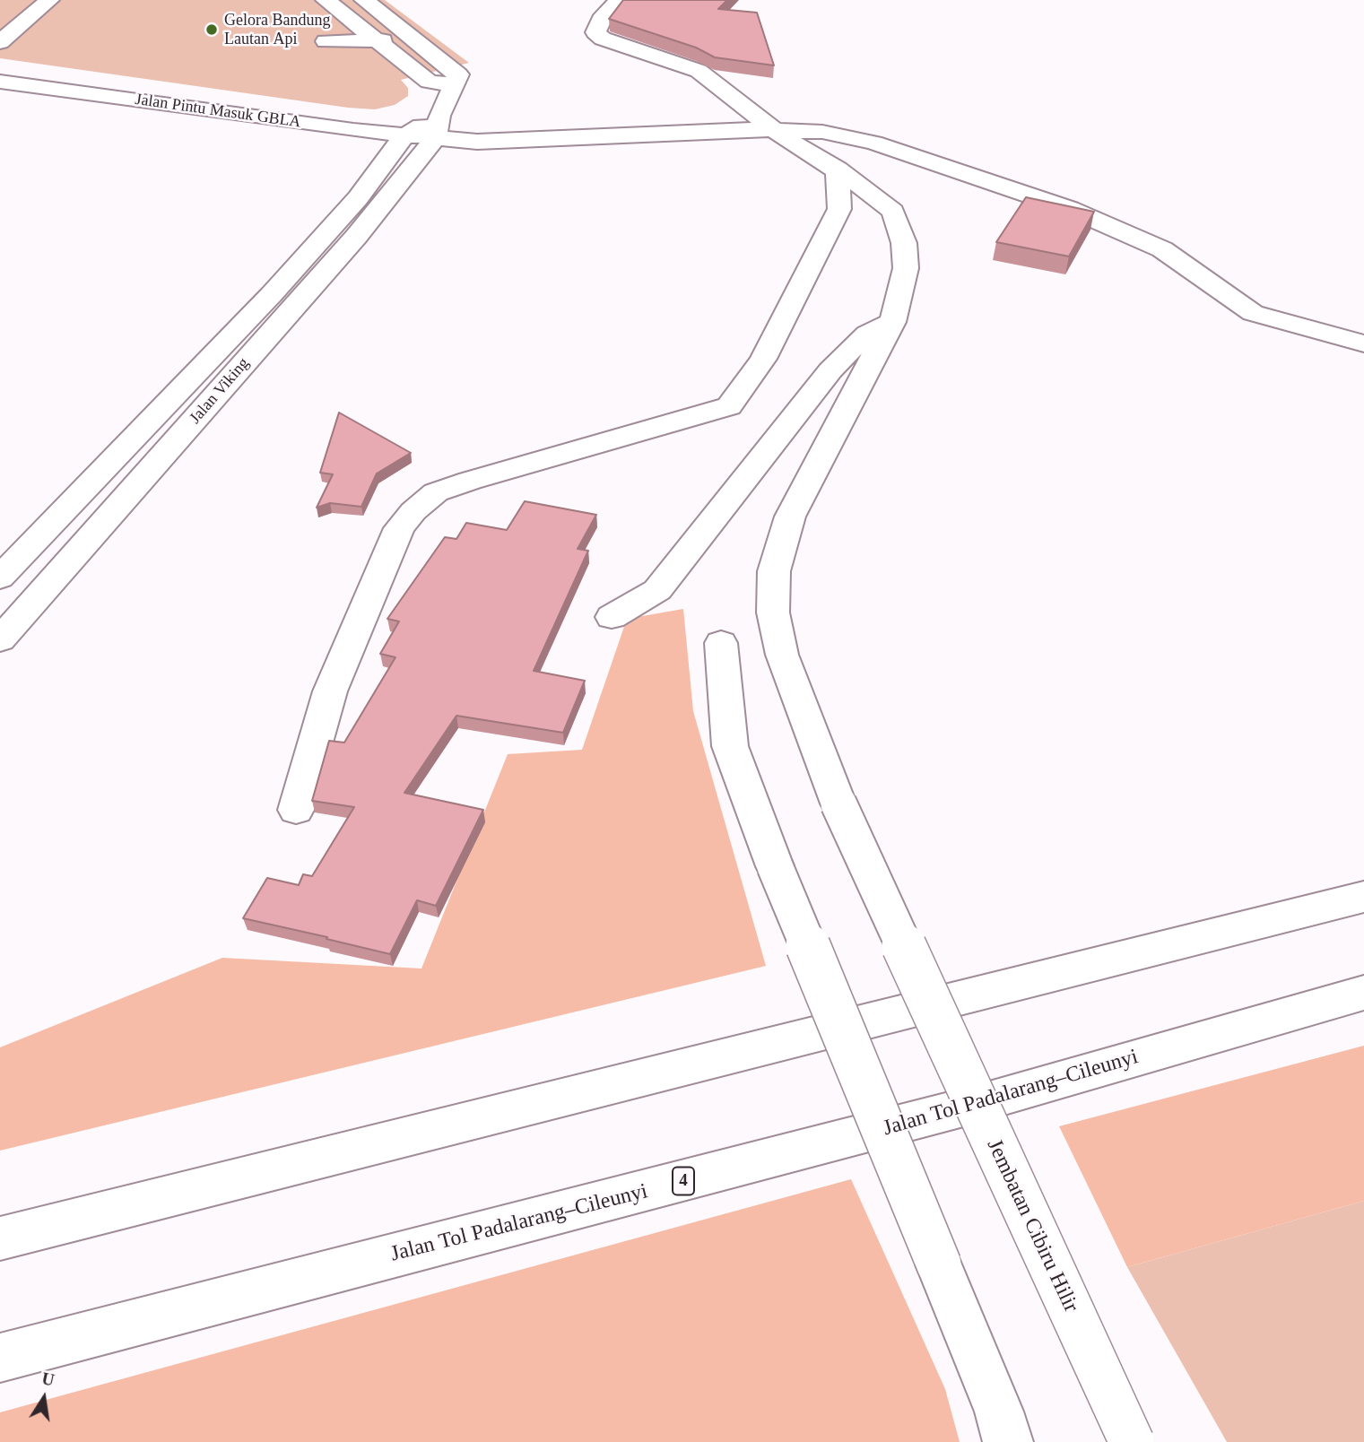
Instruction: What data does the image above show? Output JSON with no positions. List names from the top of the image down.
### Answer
{
  "streets": {
    "main road": [
      "Jalan Pintu Masuk GBLA",
      "Jalan Viking",
      "Jalan Tol Padalarang–Cileunyi",
      "4",
      "Jembatan Cibiru Hilir"
    ]
  },
  "crossings": [
    ["Jalan Pintu Masuk GBLA", "Jalan Viking"],
    ["Jalan Pintu Masuk GBLA", "Jembatan Cibiru Hilir"]
  ],
  "places": ["Gelora Bandung Lautan Api"],
  "north": "top"
}
